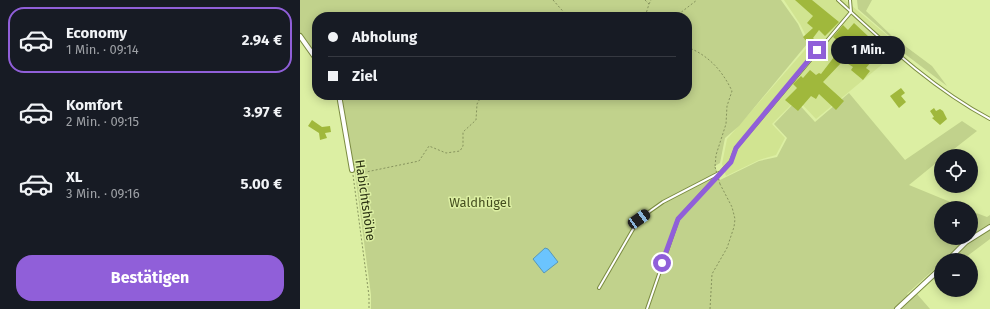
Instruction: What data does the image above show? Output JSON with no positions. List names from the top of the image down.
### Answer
{
  "streets": {
    "street": ["Habichtshöhe"]
  },
  "parks": ["Waldhügel"],
  "page": {
    "list": [
      {
        "name": "Economy",
        "note": "1 Min. · 09:14",
        "value": "2.94 €"
      },
      {
        "name": "Komfort",
        "note": "2 Min. · 09:15",
        "value": "3.97 €"
      },
      {
        "name": "XL",
        "note": "3 Min. · 09:16",
        "value": "5.00 €"
      }
    ],
    "banner": ["Abholung", "Ziel"],
    "bubble": "1 Min.",
    "map_buttons": ["+", "−"],
    "buttons": "Bestätigen"
  }
}
